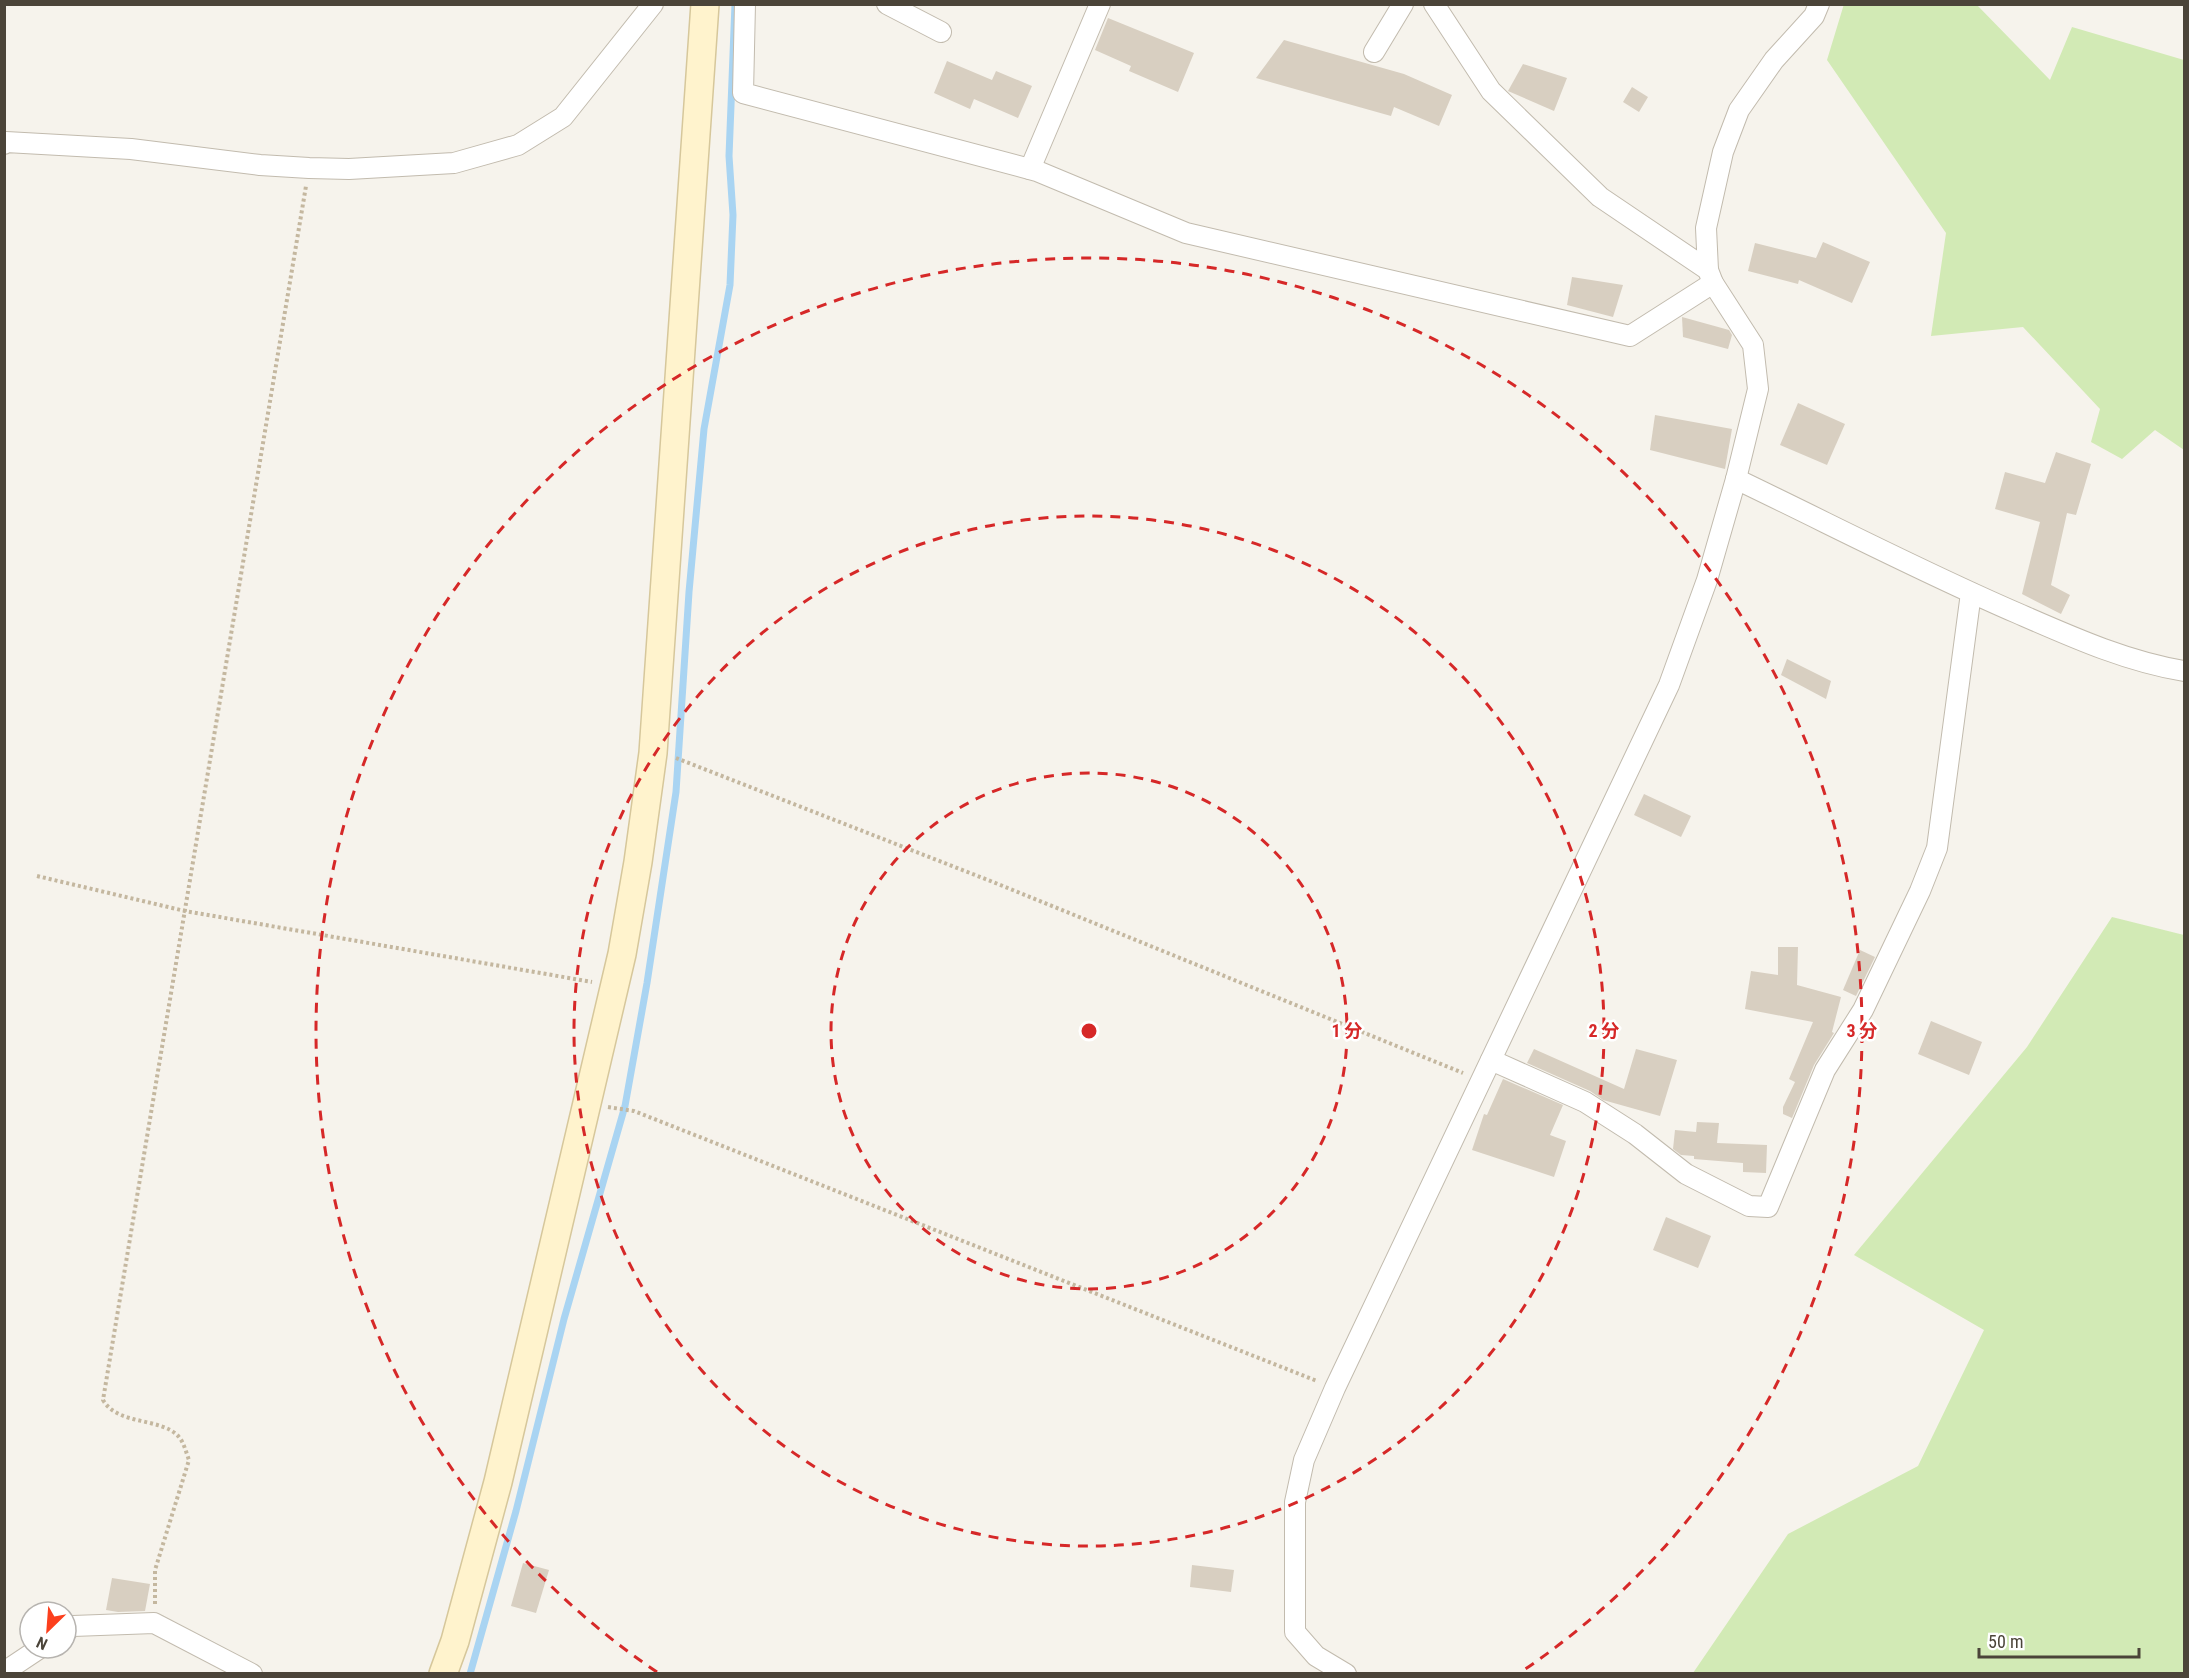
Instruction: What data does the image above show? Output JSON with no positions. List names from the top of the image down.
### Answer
{
  "scale_bar": "50 m",
  "north": "bottom left",
  "rings": ["1 分", "2 分", "3 分"]
}
